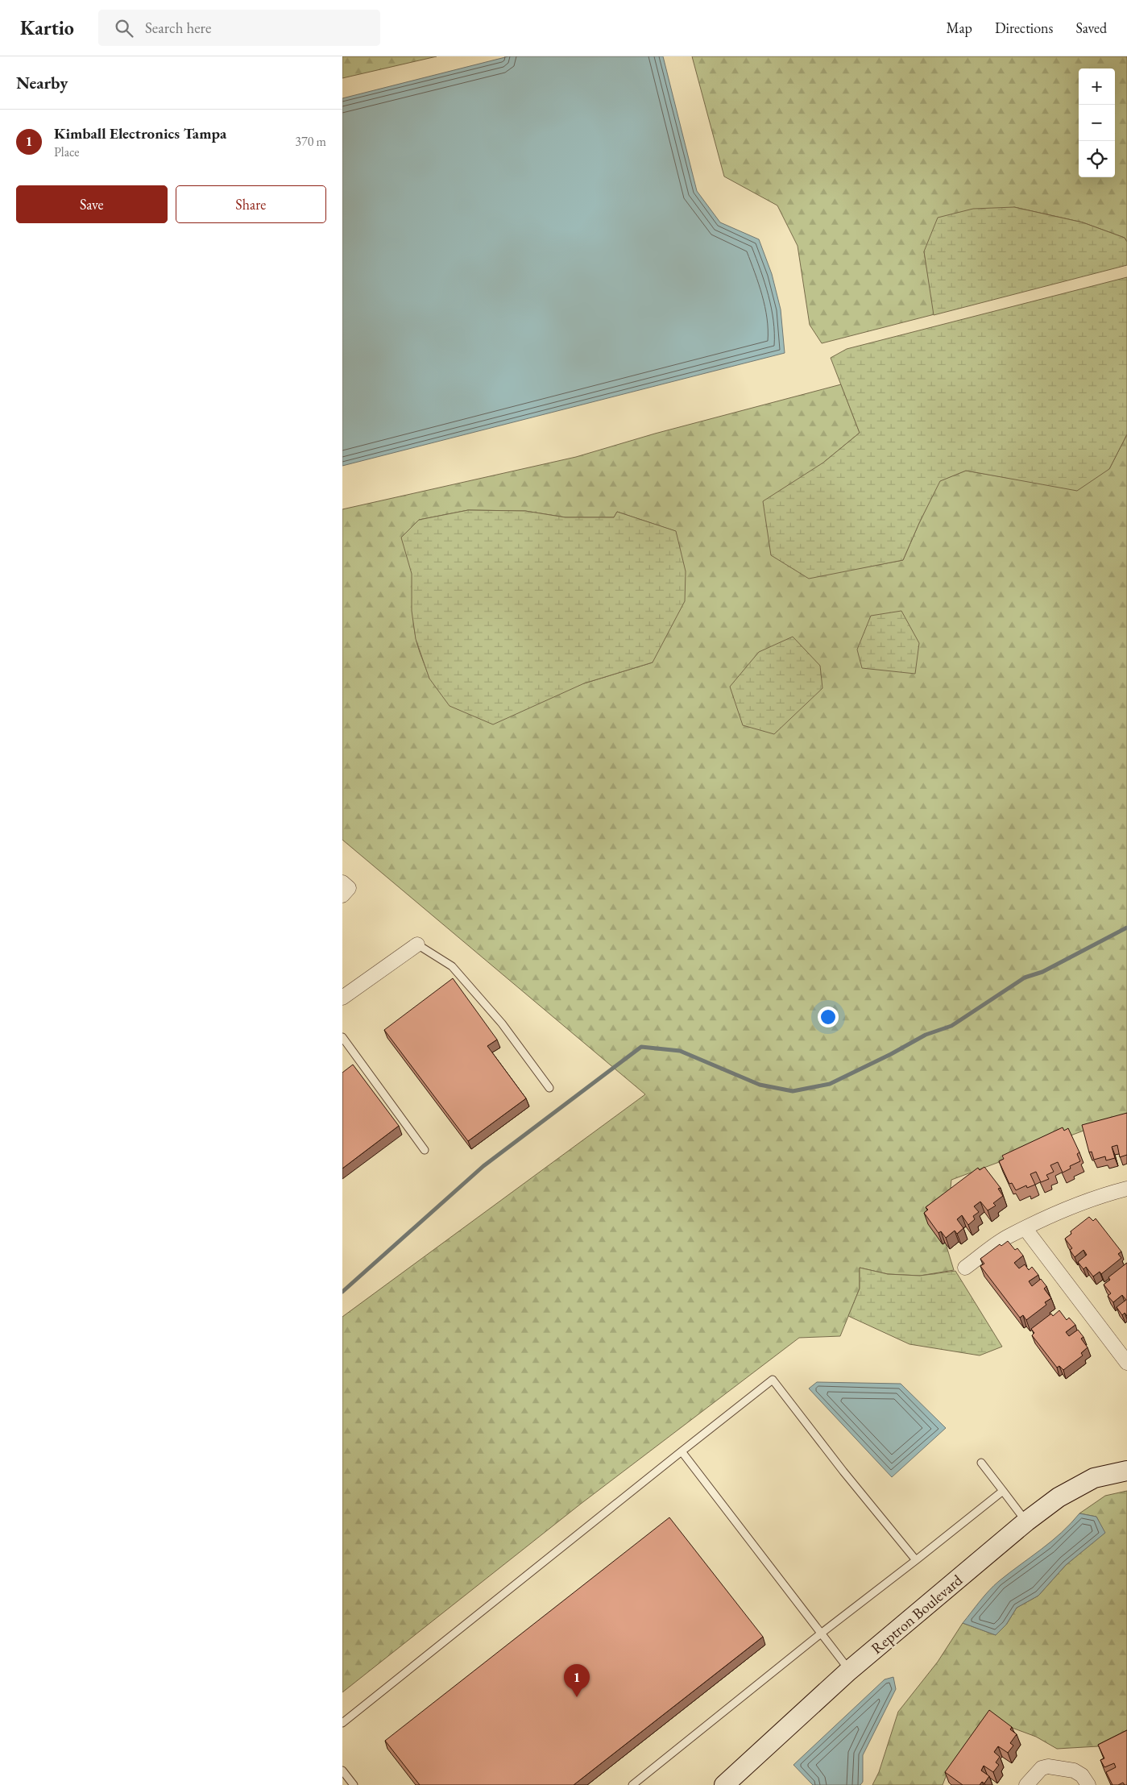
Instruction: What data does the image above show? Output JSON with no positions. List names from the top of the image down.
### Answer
{
  "streets": {
    "street": ["Reptron Boulevard"]
  },
  "page": {
    "header": "Kartio",
    "search": "Search here",
    "nav": ["Map", "Directions", "Saved"],
    "heading": "Nearby",
    "map_buttons": ["+", "−"],
    "list": [
      {
        "mark": "1",
        "name": "Kimball Electronics Tampa",
        "note": "Place",
        "value": "370 m"
      }
    ],
    "buttons": ["Save", "Share"],
    "pins": "1"
  }
}
